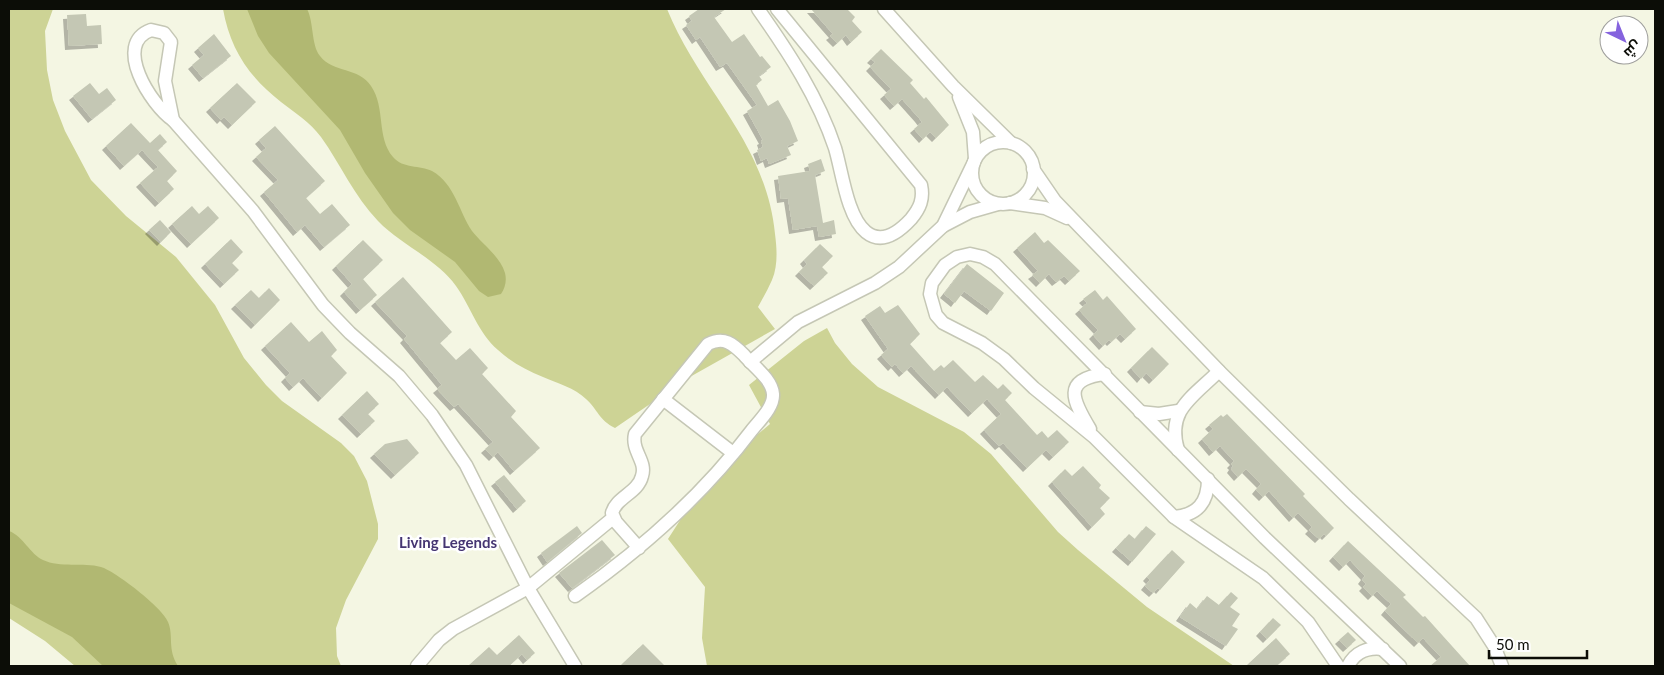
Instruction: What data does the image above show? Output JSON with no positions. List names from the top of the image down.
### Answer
{
  "districts": ["Living Legends"],
  "scale_bar": "50 m",
  "north": "bottom right"
}
